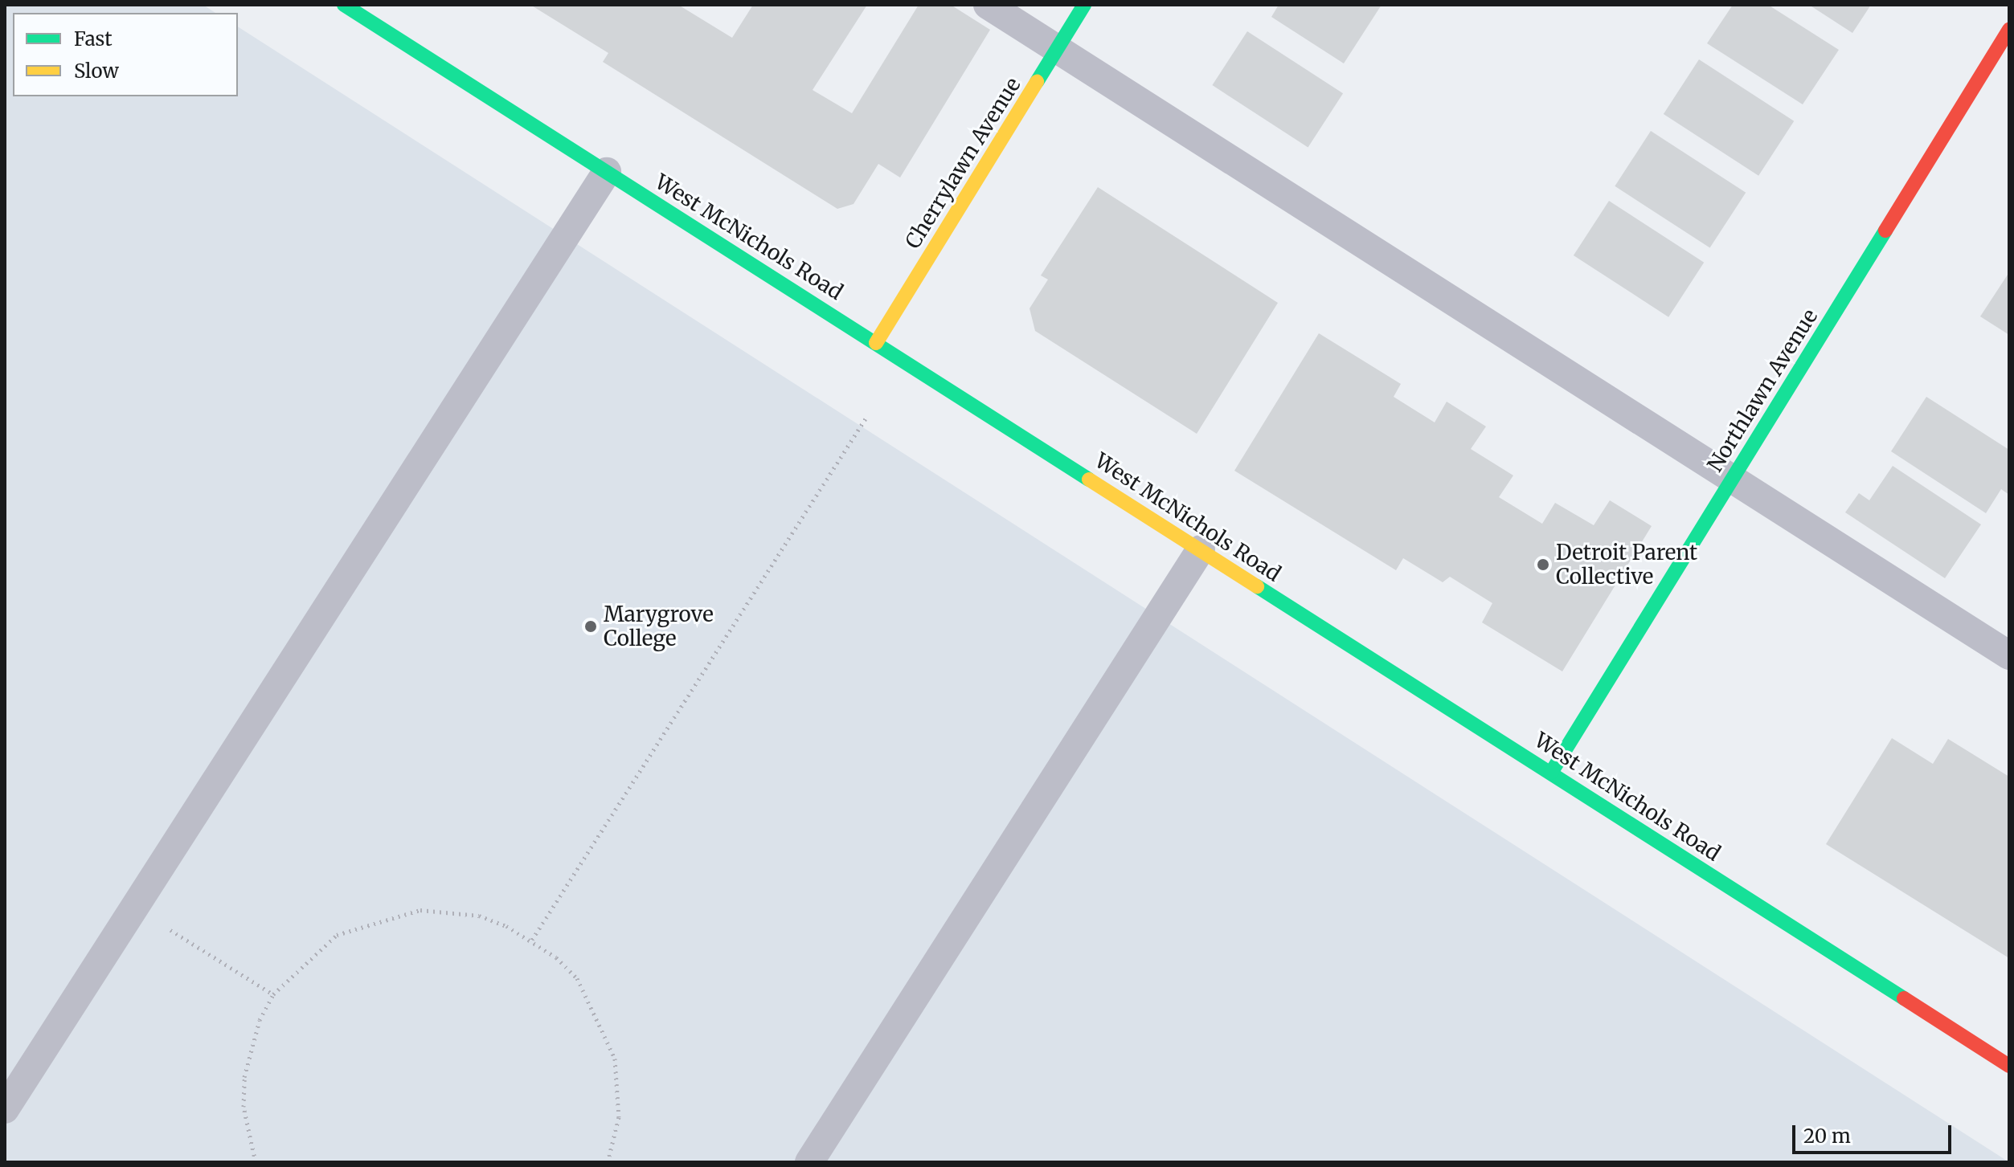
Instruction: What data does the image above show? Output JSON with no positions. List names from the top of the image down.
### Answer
{
  "streets": {
    "main road": ["Cherrylawn Avenue", "West McNichols Road", "Northlawn Avenue"]
  },
  "crossings": [
    ["Cherrylawn Avenue", "West McNichols Road"],
    ["West McNichols Road", "Northlawn Avenue"]
  ],
  "places": ["Detroit Parent Collective", "Marygrove College"],
  "legend": ["Fast", "Slow"],
  "scale_bar": "20 m"
}
